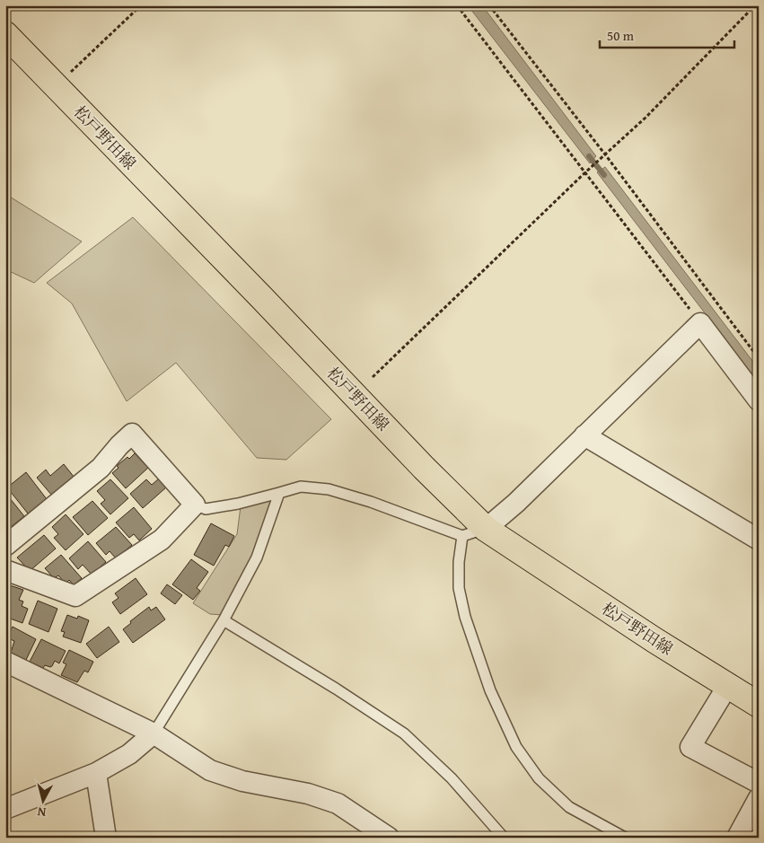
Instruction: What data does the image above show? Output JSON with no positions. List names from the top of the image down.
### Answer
{
  "streets": {
    "main road": ["松戸野田線"]
  },
  "scale_bar": "50 m",
  "north": "bottom"
}
